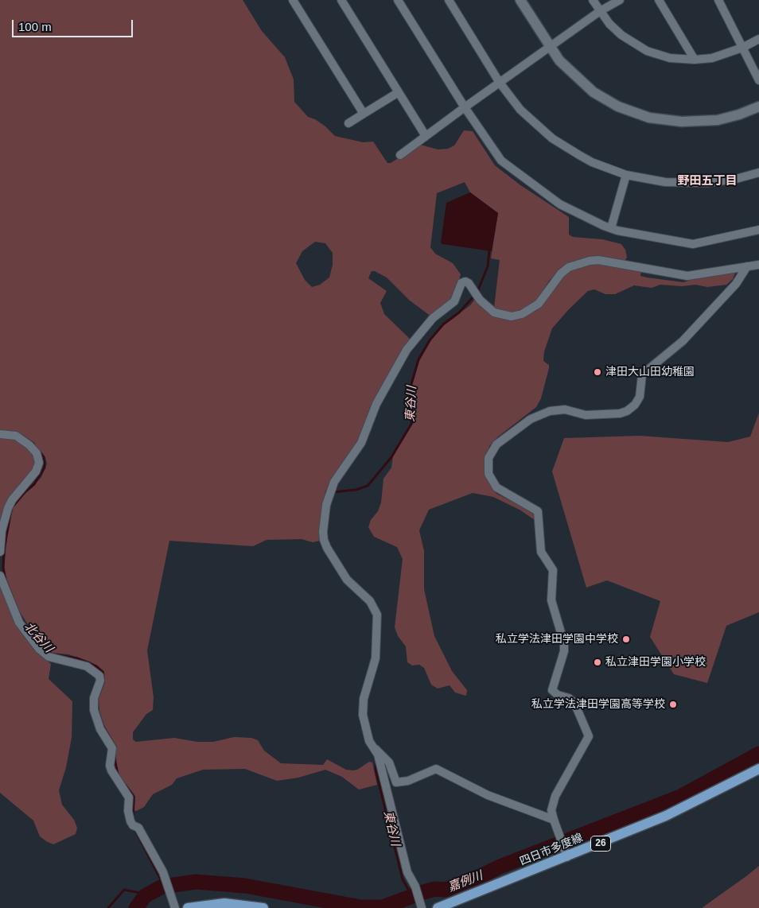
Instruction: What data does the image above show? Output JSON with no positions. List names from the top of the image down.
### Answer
{
  "streets": {
    "main road": ["26", "四日市多度線"]
  },
  "districts": ["野田五丁目"],
  "water": ["東谷川", "北谷川", "嘉例川"],
  "places": [
    "津田大山田幼稚園",
    "私立学法津田学園中学校",
    "私立津田学園小学校",
    "私立学法津田学園高等学校"
  ],
  "scale_bar": "100 m"
}
